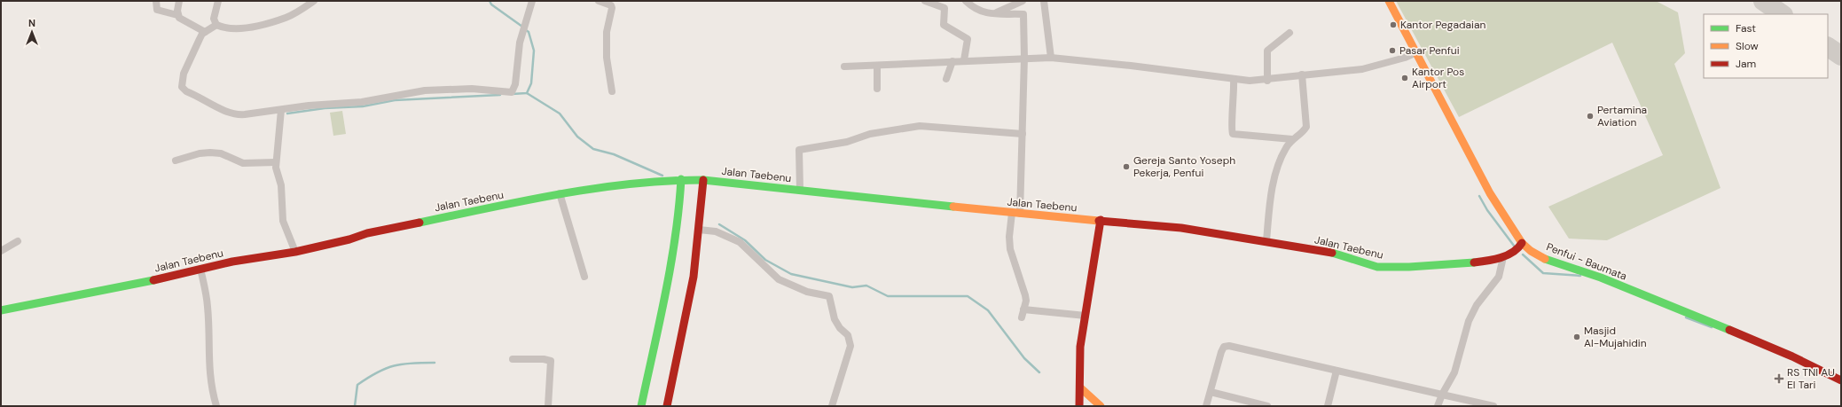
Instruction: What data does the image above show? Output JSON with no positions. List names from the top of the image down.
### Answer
{
  "streets": {
    "main road": ["Jalan Taebenu", "Penfui - Baumata"]
  },
  "crossings": [
    ["Jalan Taebenu", "Penfui - Baumata"]
  ],
  "places": {
    "other": [
      "Kantor Pegadaian",
      "Pasar Penfui",
      "Kantor Pos Airport",
      "Pertamina Aviation",
      "Gereja Santo Yoseph Pekerja, Penfui",
      "Masjid Al-Mujahidin"
    ],
    "health": ["RS TNI AU El Tari"]
  },
  "legend": ["Fast", "Slow", "Jam"],
  "north": "top"
}
